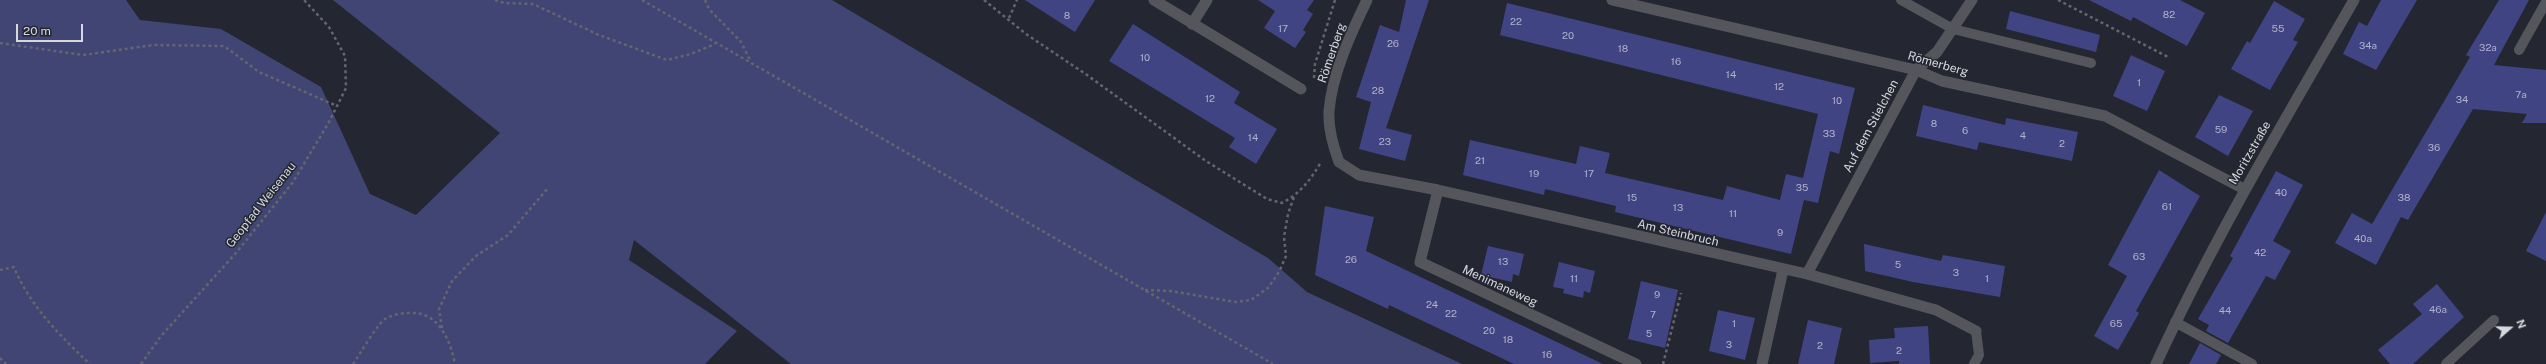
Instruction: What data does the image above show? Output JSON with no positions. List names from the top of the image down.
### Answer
{
  "streets": {
    "street": [
      "Römerberg",
      "Auf dem Stielchen",
      "Moritzstraße",
      "Am Steinbruch",
      "Menimaneweg"
    ],
    "path": ["Geopfad Weisenau"]
  },
  "crossings": [
    ["Römerberg", "Auf dem Stielchen"],
    ["Römerberg", "Moritzstraße"],
    ["Römerberg", "Am Steinbruch"],
    ["Auf dem Stielchen", "Am Steinbruch"],
    ["Am Steinbruch", "Menimaneweg"]
  ],
  "house_numbers": [
    "82",
    "8",
    "22",
    "17",
    "55",
    "20",
    "26",
    "34a",
    "32a",
    "18",
    "10",
    "16",
    "14",
    "1",
    "12",
    "28",
    "7a",
    "12",
    "34",
    "10",
    "8",
    "59",
    "6",
    "33",
    "4",
    "14",
    "23",
    "2",
    "36",
    "21",
    "19",
    "17",
    "35",
    "40",
    "15",
    "38",
    "61",
    "13",
    "11",
    "9",
    "40a",
    "42",
    "63",
    "26",
    "13",
    "5",
    "3",
    "11",
    "1",
    "9",
    "24",
    "46a",
    "44",
    "22",
    "7",
    "1",
    "65",
    "20",
    "5",
    "18",
    "3",
    "2",
    "2",
    "16"
  ],
  "scale_bar": "20 m",
  "north": "right"
}
